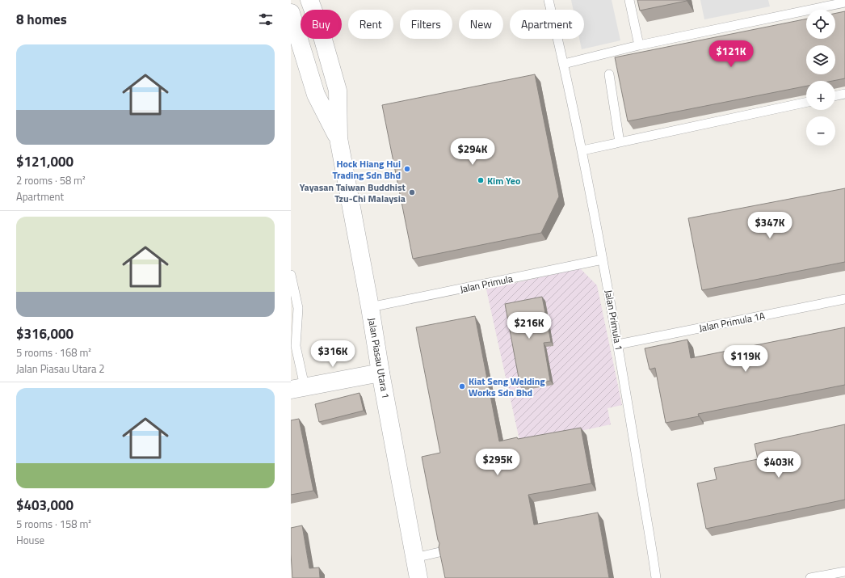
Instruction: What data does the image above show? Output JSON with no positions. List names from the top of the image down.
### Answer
{
  "streets": {
    "street": ["Jalan Piasau Utara 1"],
    "lane": ["Jalan Primula", "Jalan Primula 1", "Jalan Primula 1A"]
  },
  "crossings": [
    ["Jalan Primula", "Jalan Primula 1"],
    ["Jalan Primula", "Jalan Piasau Utara 1"],
    ["Jalan Primula 1", "Jalan Primula 1A"]
  ],
  "places": [
    "Hock Hiang Hui Trading Sdn Bhd",
    "Kim Yeo",
    "Yayasan Taiwan Buddhist Tzu-Chi Malaysia",
    "Kiat Seng Welding Works Sdn Bhd"
  ],
  "page": {
    "heading": "8 homes",
    "map_buttons": ["+", "−"],
    "chip": [
      "Buy",
      "Rent",
      "Filters",
      "New",
      "Apartment"
    ],
    "list": [
      {
        "name": "$121,000",
        "note": "2 rooms · 58 m² · Apartment"
      },
      {
        "name": "$316,000",
        "note": "5 rooms · 168 m² · Jalan Piasau Utara 2"
      },
      {
        "name": "$403,000",
        "note": "5 rooms · 158 m² · House"
      }
    ],
    "price": [
      "$121K",
      "$294K",
      "$347K",
      "$216K",
      "$316K",
      "$119K",
      "$295K",
      "$403K"
    ]
  }
}
